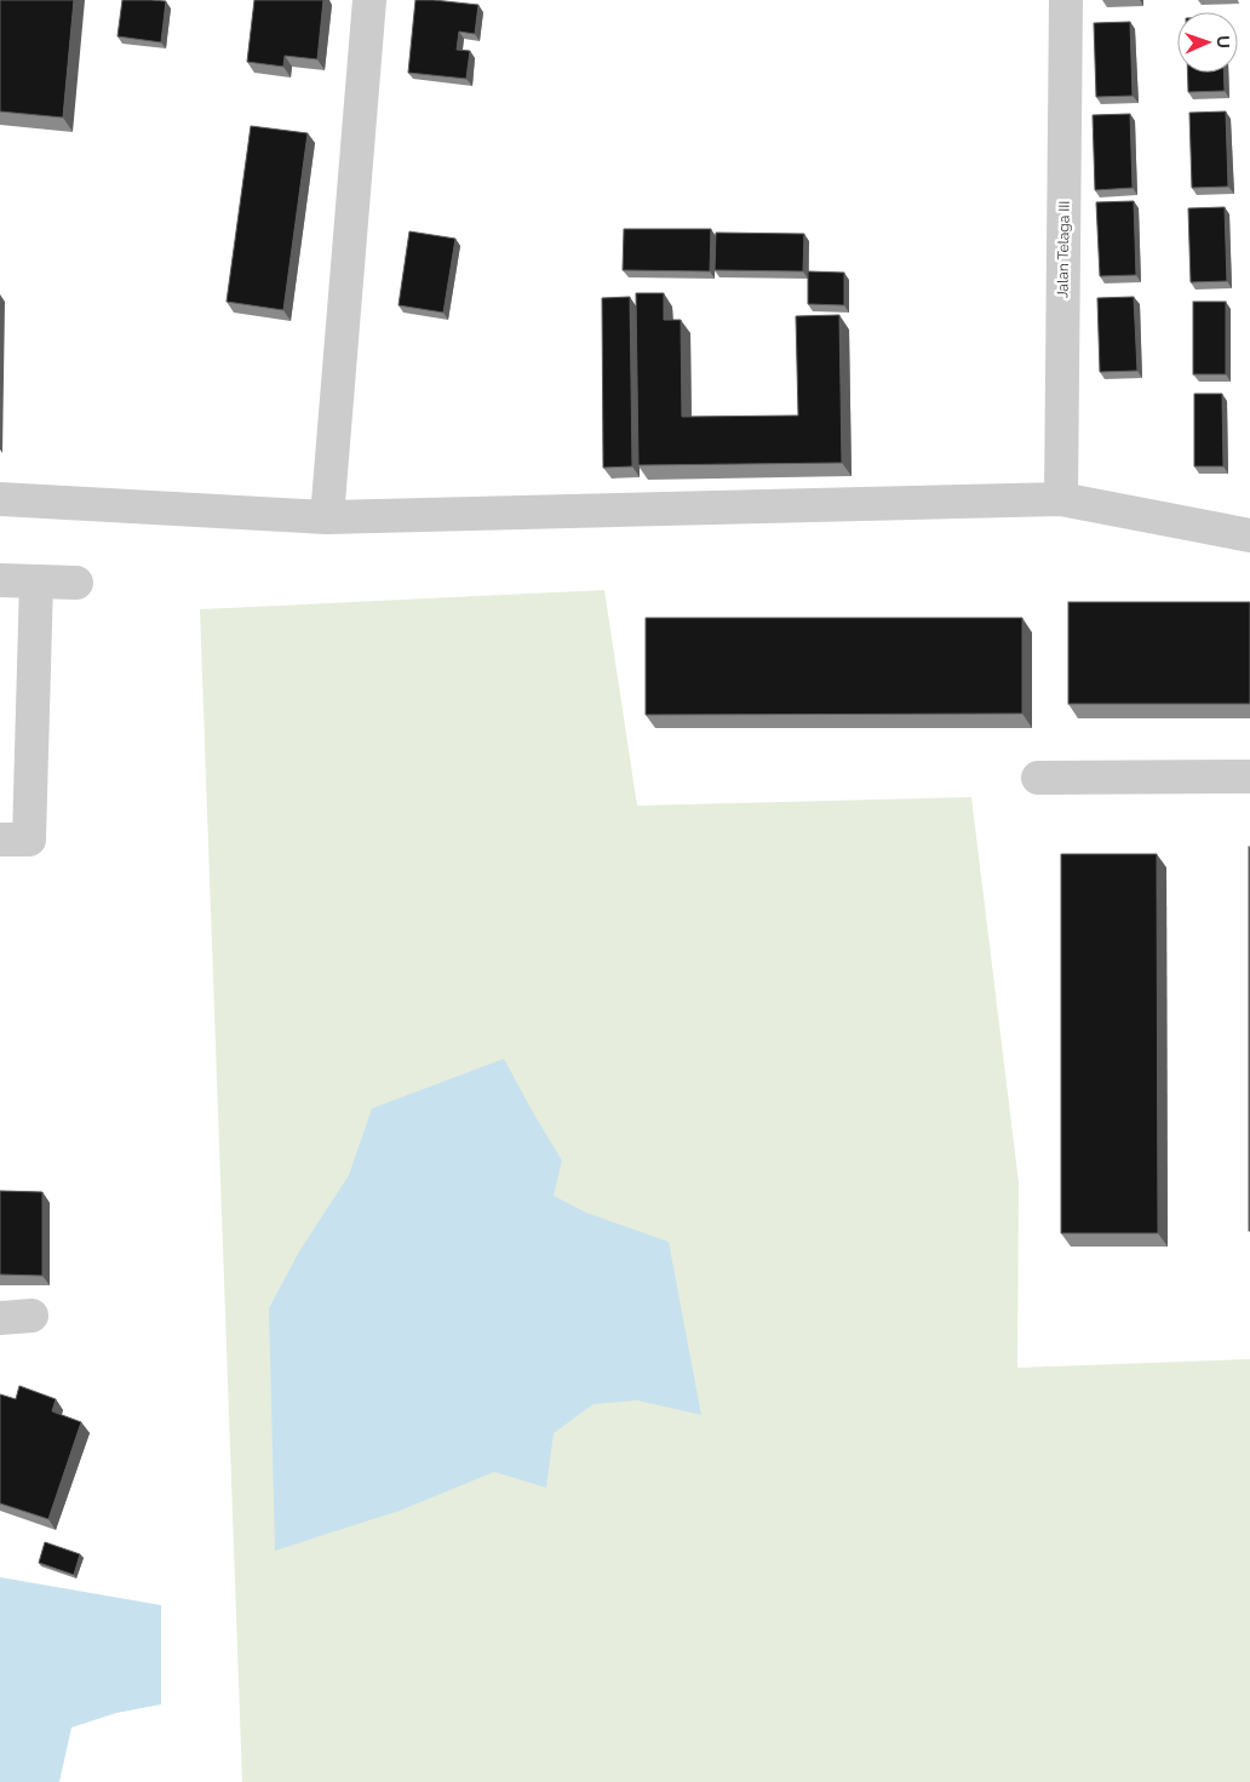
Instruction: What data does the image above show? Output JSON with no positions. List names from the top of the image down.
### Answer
{
  "streets": {
    "street": ["Jalan Telaga III"]
  },
  "north": "right"
}
